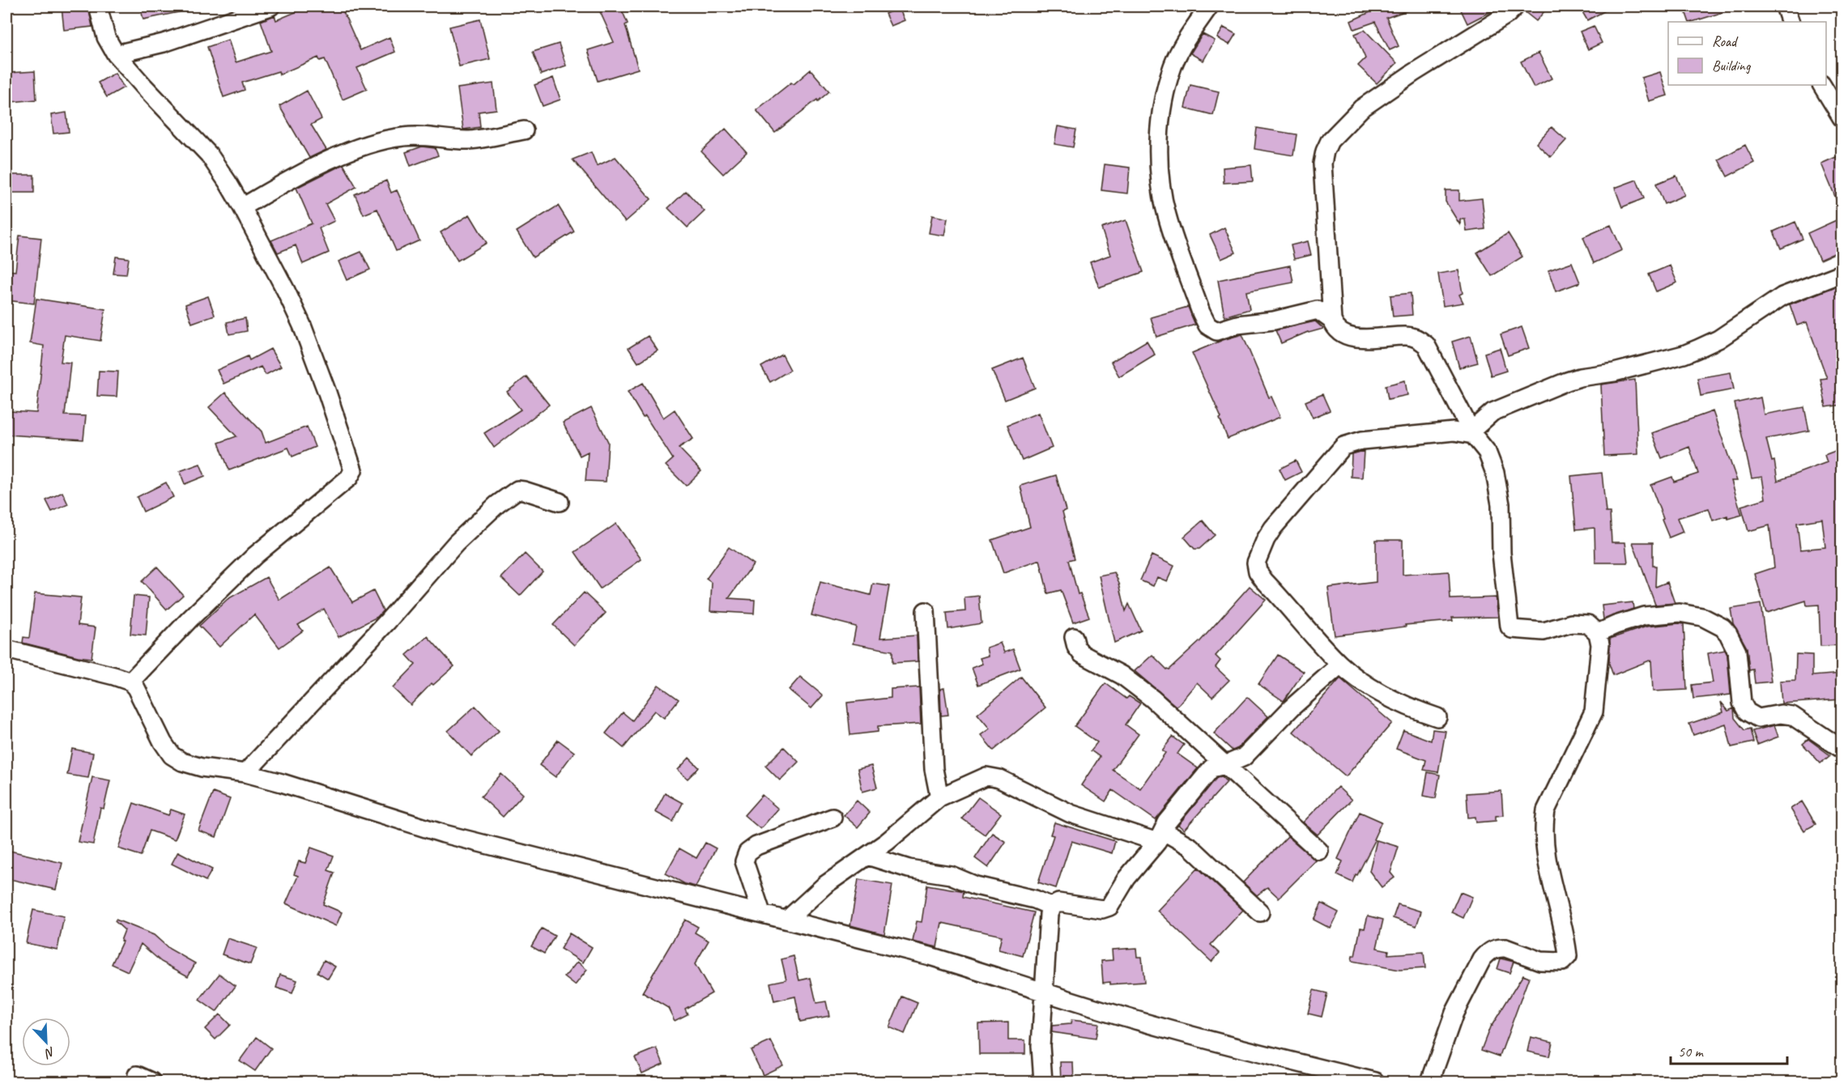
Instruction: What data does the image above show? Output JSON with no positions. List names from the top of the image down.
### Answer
{
  "legend": ["Road", "Building"],
  "scale_bar": "50 m",
  "north": "bottom right"
}
